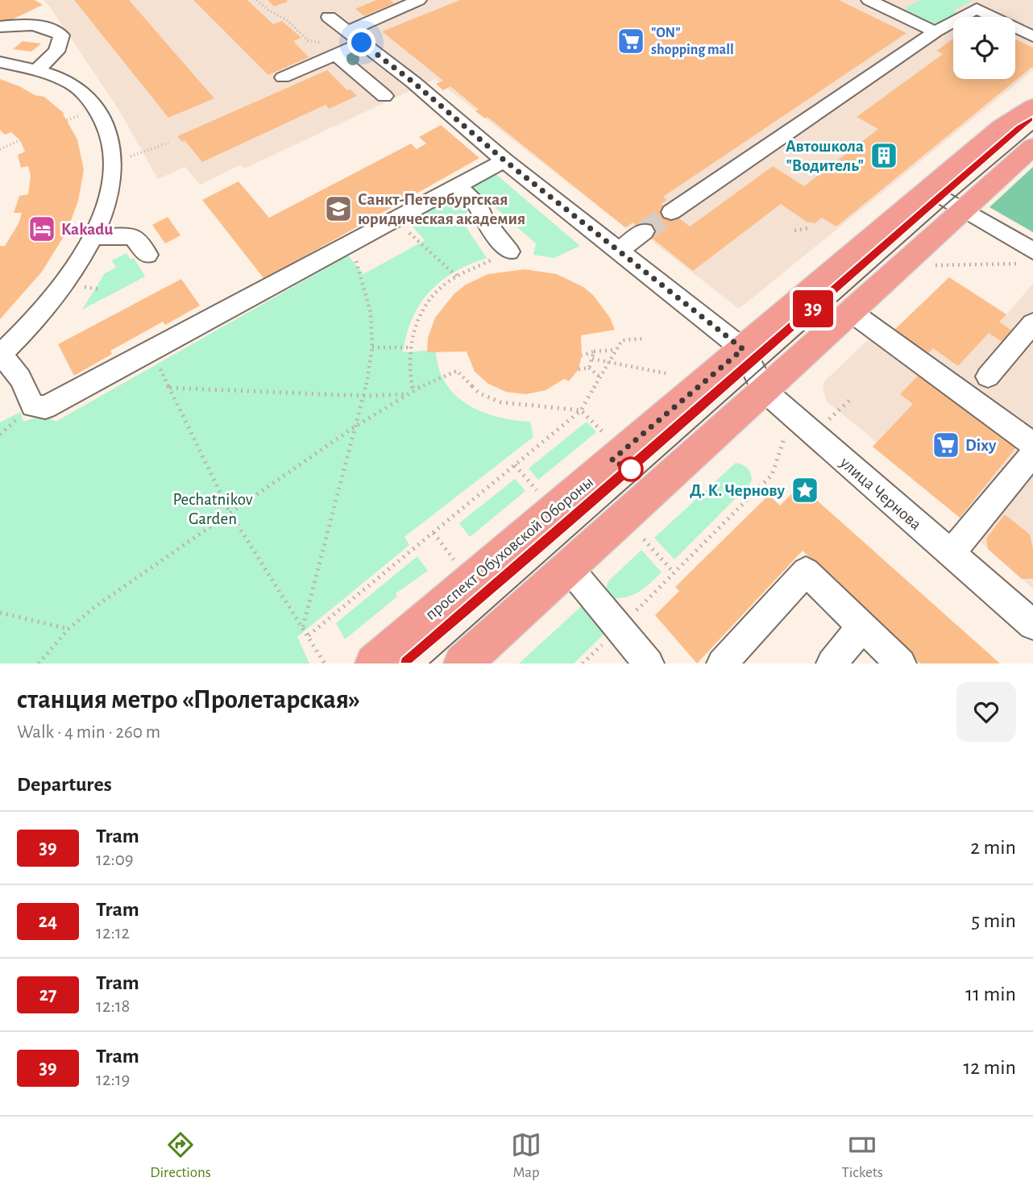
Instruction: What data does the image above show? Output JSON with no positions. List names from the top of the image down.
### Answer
{
  "streets": {
    "main road": ["проспект Обуховской Обороны"],
    "street": ["улица Чернова"]
  },
  "crossings": [
    ["улица Чернова", "проспект Обуховской Обороны"]
  ],
  "parks": ["Pechatnikov Garden"],
  "places": {
    "supermarket": ["\"ON\" shopping mall", "Dixy"],
    "building": ["Автошкола \"Водитель\""],
    "school or university": ["Санкт-Петербургская юридическая академия"],
    "hotel": ["Kakadu"],
    "place": ["Д. К. Чернову"]
  },
  "lines": ["tram line 39"],
  "page": {
    "on_map": "39",
    "heading": [
      ["станция метро «Пролетарская»", "Walk · 4 min · 260 m"],
      "Departures"
    ],
    "list": [
      {
        "mark": "39",
        "name": "Tram",
        "note": "12:09",
        "value": "2 min"
      },
      {
        "mark": "24",
        "name": "Tram",
        "note": "12:12",
        "value": "5 min"
      },
      {
        "mark": "27",
        "name": "Tram",
        "note": "12:18",
        "value": "11 min"
      },
      {
        "mark": "39",
        "name": "Tram",
        "note": "12:19",
        "value": "12 min"
      }
    ],
    "tabs": ["Directions", "Map", "Tickets"]
  }
}
